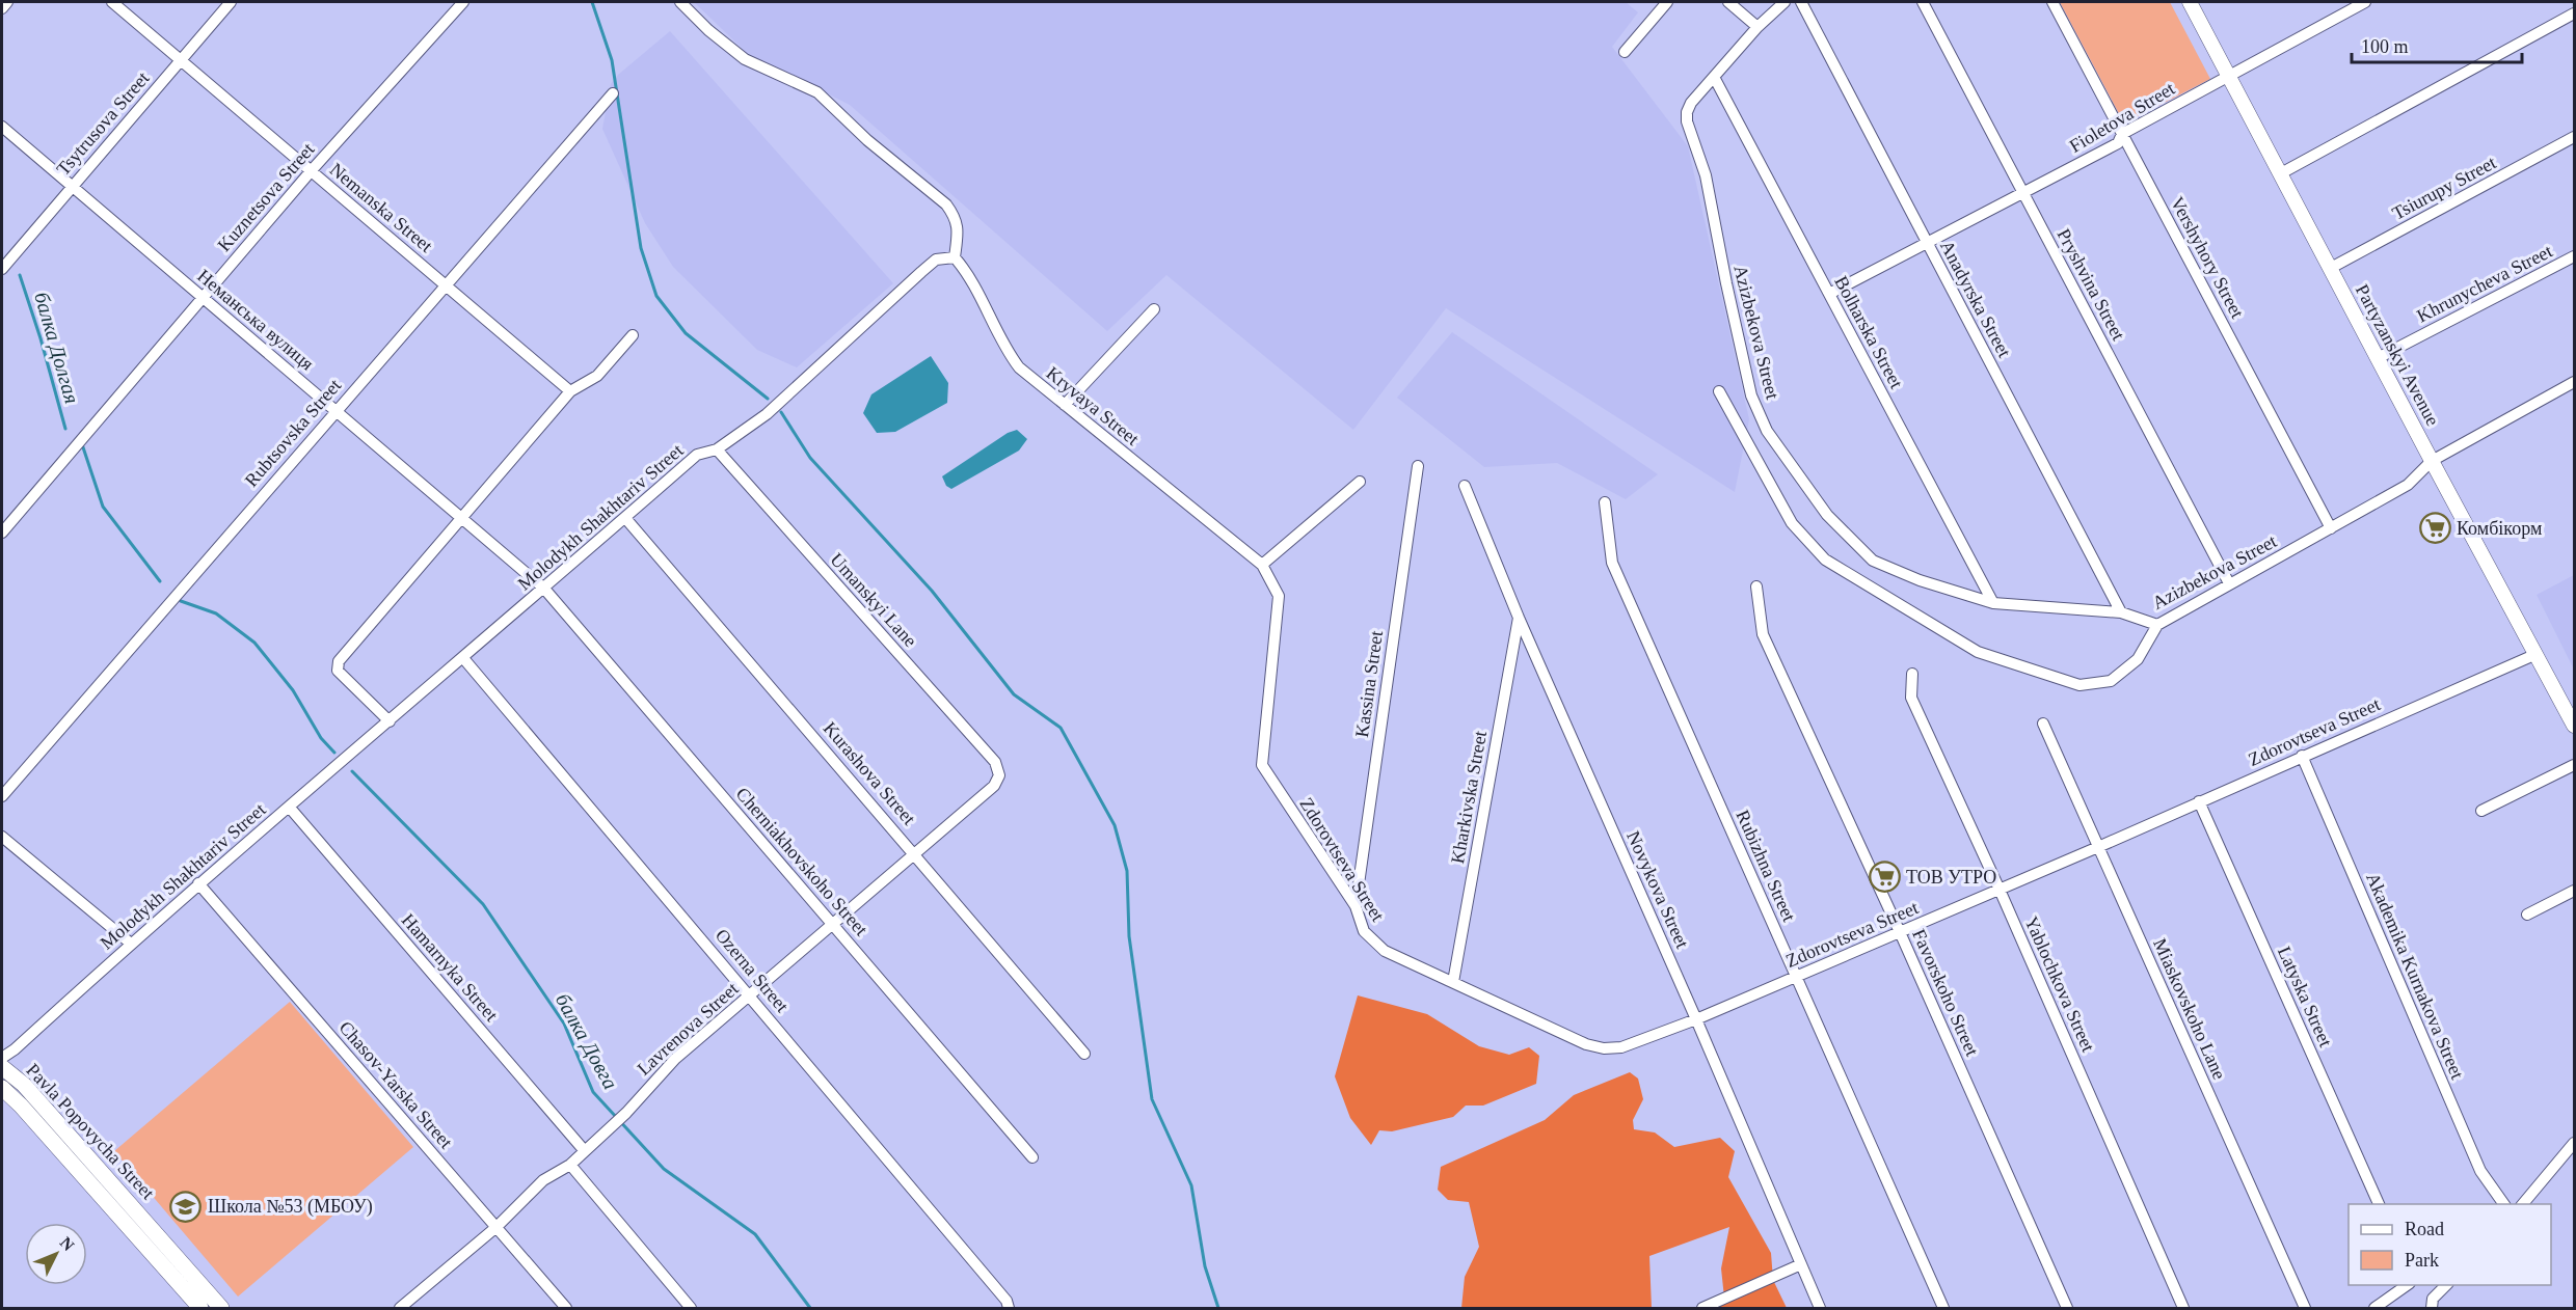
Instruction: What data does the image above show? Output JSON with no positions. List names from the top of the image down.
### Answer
{
  "streets": {
    "main road": ["Pavla Popovycha Street"],
    "street": [
      "Fioletova Street",
      "Tsytrusova Street",
      "Tsiurupy Street",
      "Kuznetsova Street",
      "Nemanska Street",
      "Vershyhory Street",
      "Khrunycheva Street",
      "Pryshvina Street",
      "Anadyrska Street",
      "Неманська вулиця",
      "Azizbekova Street",
      "Bolharska Street",
      "Partyzanskyi Avenue",
      "Kryvaya Street",
      "Rubtsovska Street",
      "Molodykh Shakhtariv Street",
      "Umanskyi Lane",
      "Kassina Street",
      "Zdorovtseva Street",
      "Kurashova Street",
      "Kharkivska Street",
      "Cherniakhovskoho Street",
      "Rubizhna Street",
      "Novykova Street",
      "Hamarnyka Street",
      "Ozerna Street",
      "Akademika Kurnakova Street",
      "Yablochkova Street",
      "Favorskoho Street",
      "Latyska Street",
      "Miaskovskoho Lane",
      "Lavrenova Street",
      "Chasov-Yarska Street"
    ]
  },
  "crossings": [
    ["Fioletova Street", "Vershyhory Street"],
    ["Fioletova Street", "Pryshvina Street"],
    ["Fioletova Street", "Anadyrska Street"],
    ["Fioletova Street", "Bolharska Street"],
    ["Fioletova Street", "Partyzanskyi Avenue"],
    ["Tsytrusova Street", "Nemanska Street"],
    ["Tsytrusova Street", "Неманська вулиця"],
    ["Tsiurupy Street", "Partyzanskyi Avenue"],
    ["Kuznetsova Street", "Nemanska Street"],
    ["Kuznetsova Street", "Неманська вулиця"],
    ["Nemanska Street", "Rubtsovska Street"],
    ["Vershyhory Street", "Azizbekova Street"],
    ["Khrunycheva Street", "Partyzanskyi Avenue"],
    ["Pryshvina Street", "Azizbekova Street"],
    ["Anadyrska Street", "Azizbekova Street"],
    ["Неманська вулиця", "Rubtsovska Street"],
    ["Неманська вулиця", "Molodykh Shakhtariv Street"],
    ["Неманська вулиця", "Cherniakhovskoho Street"],
    ["Azizbekova Street", "Bolharska Street"],
    ["Azizbekova Street", "Partyzanskyi Avenue"],
    ["Partyzanskyi Avenue", "Zdorovtseva Street"],
    ["Kryvaya Street", "Molodykh Shakhtariv Street"],
    ["Kryvaya Street", "Zdorovtseva Street"],
    ["Molodykh Shakhtariv Street", "Umanskyi Lane"],
    ["Molodykh Shakhtariv Street", "Kurashova Street"],
    ["Molodykh Shakhtariv Street", "Cherniakhovskoho Street"],
    ["Molodykh Shakhtariv Street", "Hamarnyka Street"],
    ["Molodykh Shakhtariv Street", "Ozerna Street"],
    ["Molodykh Shakhtariv Street", "Chasov-Yarska Street"],
    ["Umanskyi Lane", "Lavrenova Street"],
    ["Kassina Street", "Zdorovtseva Street"],
    ["Zdorovtseva Street", "Kharkivska Street"],
    ["Zdorovtseva Street", "Rubizhna Street"],
    ["Zdorovtseva Street", "Novykova Street"],
    ["Zdorovtseva Street", "Akademika Kurnakova Street"],
    ["Zdorovtseva Street", "Yablochkova Street"],
    ["Zdorovtseva Street", "Favorskoho Street"],
    ["Zdorovtseva Street", "Latyska Street"],
    ["Zdorovtseva Street", "Miaskovskoho Lane"],
    ["Kurashova Street", "Lavrenova Street"],
    ["Kharkivska Street", "Novykova Street"],
    ["Cherniakhovskoho Street", "Lavrenova Street"],
    ["Hamarnyka Street", "Lavrenova Street"],
    ["Ozerna Street", "Lavrenova Street"],
    ["Lavrenova Street", "Chasov-Yarska Street"]
  ],
  "water": ["балка Долгая", "балка Довга"],
  "places": {
    "supermarket": ["Комбікорм", "ТОВ УТРО"],
    "school or university": ["Школа №53 (МБОУ)"]
  },
  "legend": ["Road", "Park"],
  "scale_bar": "100 m",
  "north": "top right"
}
